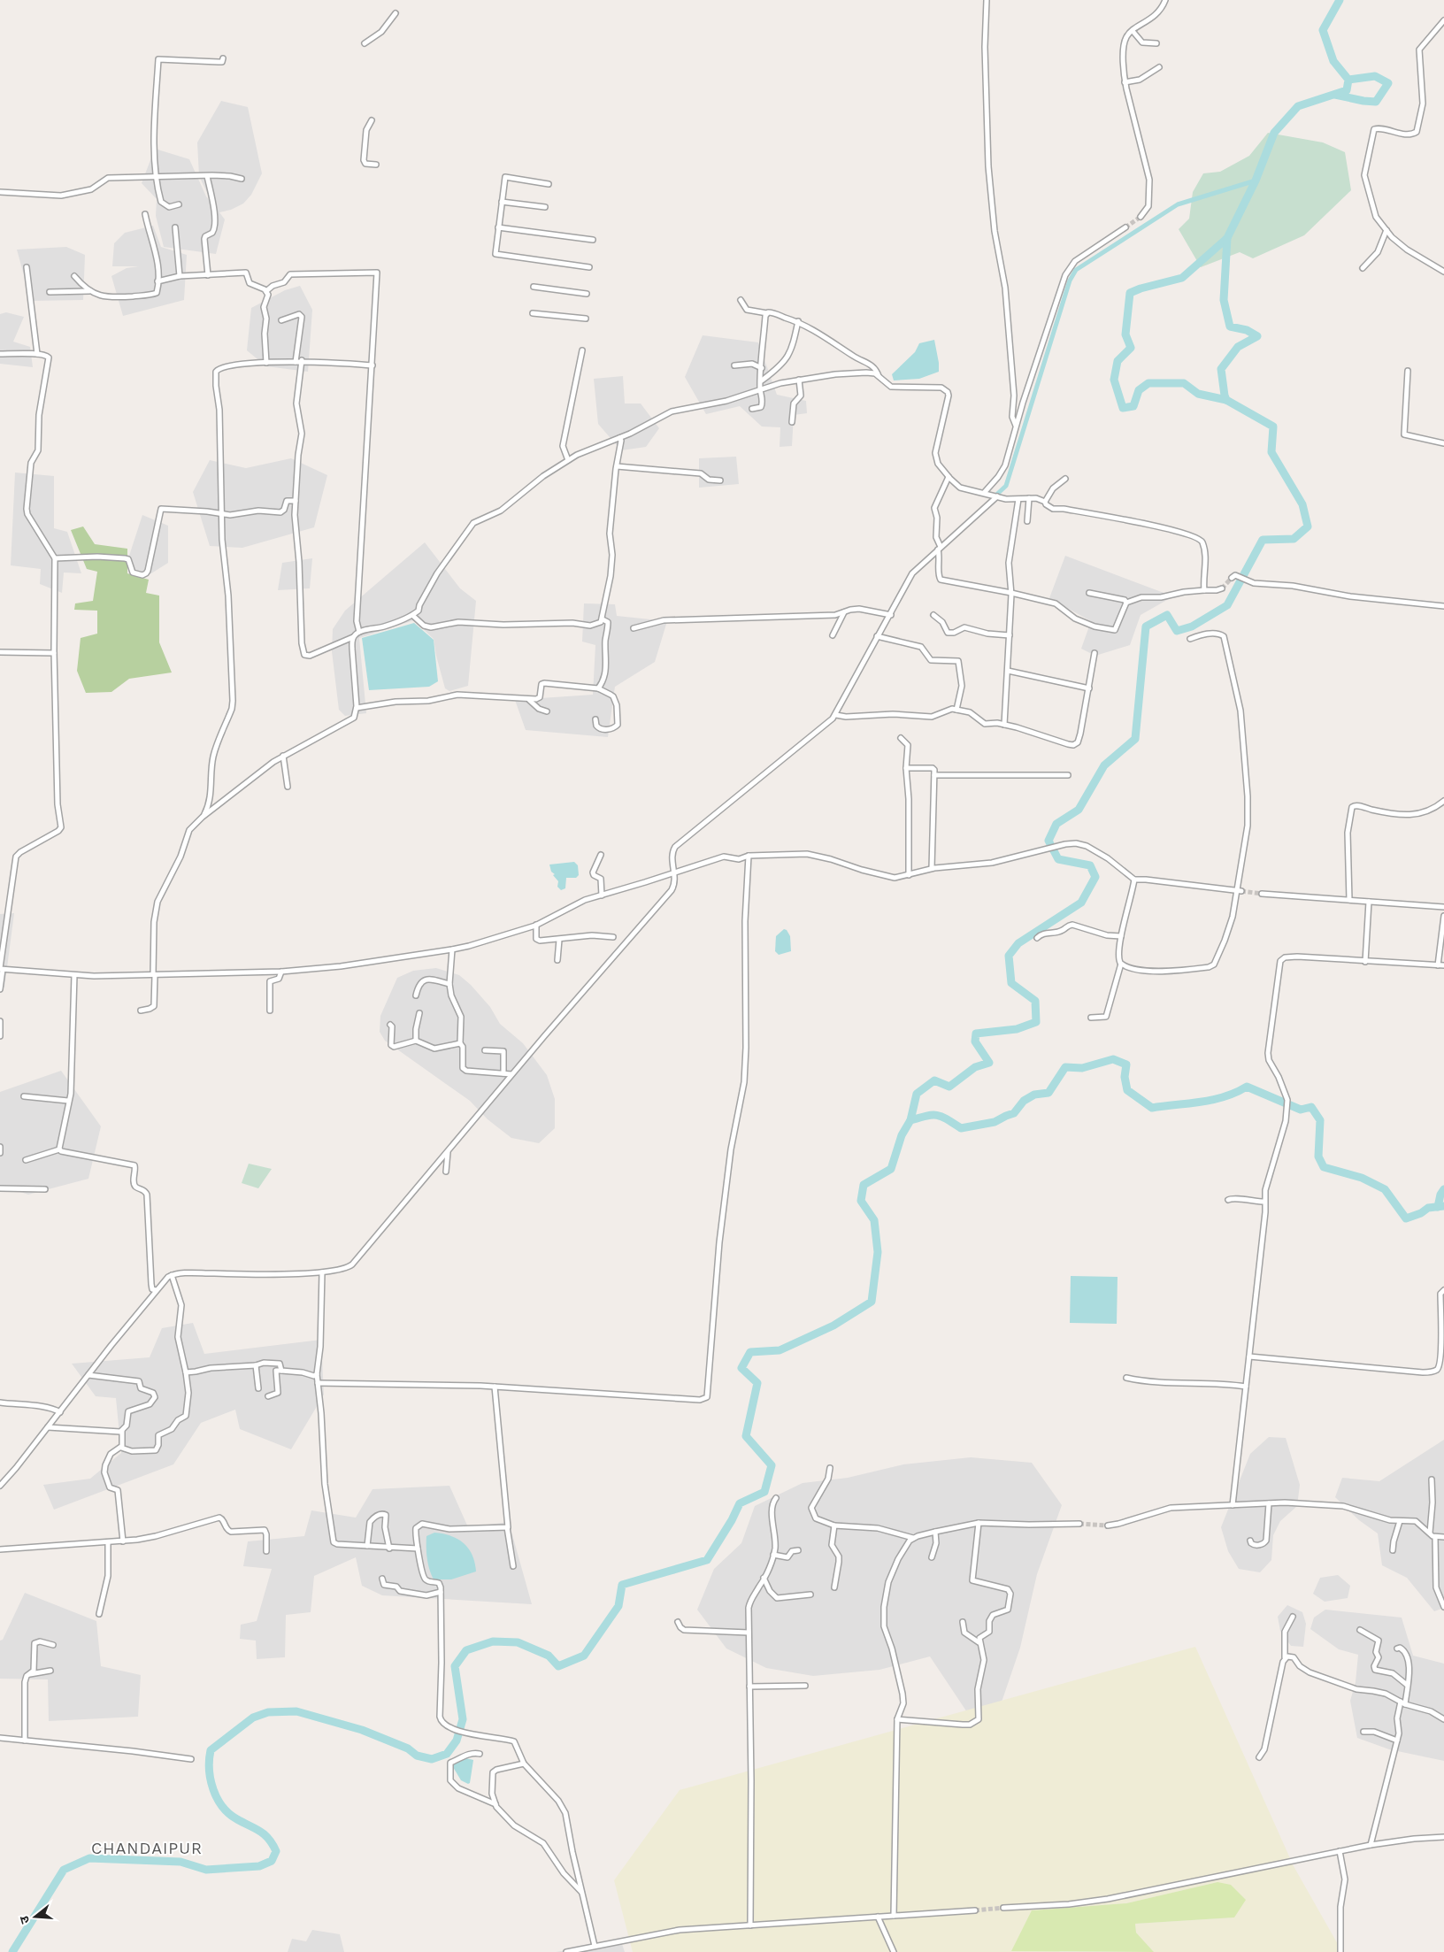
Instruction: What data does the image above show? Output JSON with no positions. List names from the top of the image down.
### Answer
{
  "districts": ["CHANDAIPUR"],
  "north": "left"
}
